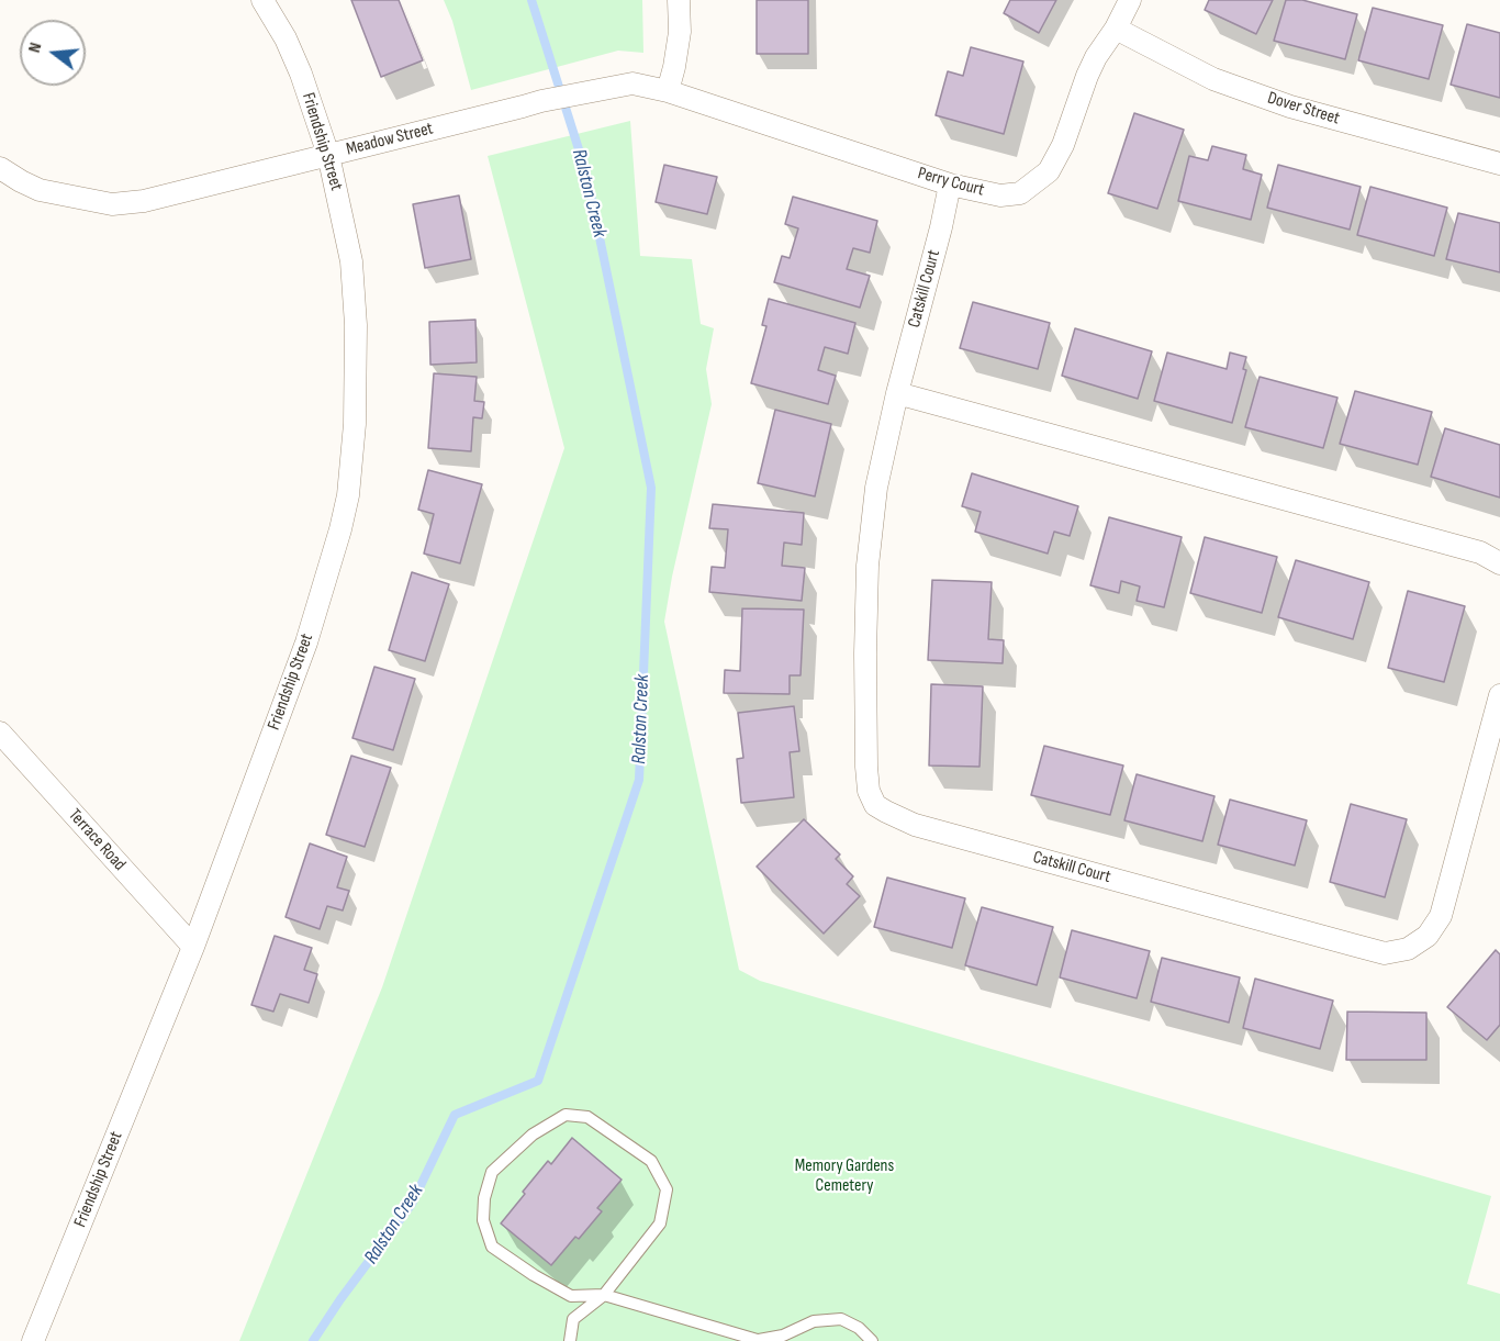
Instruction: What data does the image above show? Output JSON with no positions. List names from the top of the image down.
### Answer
{
  "streets": {
    "street": [
      "Dover Street",
      "Meadow Street",
      "Friendship Street",
      "Perry Court",
      "Catskill Court",
      "Terrace Road"
    ]
  },
  "crossings": [
    ["Dover Street", "Perry Court"],
    ["Meadow Street", "Friendship Street"],
    ["Meadow Street", "Perry Court"],
    ["Friendship Street", "Terrace Road"],
    ["Perry Court", "Catskill Court"]
  ],
  "water": ["Ralston Creek"],
  "parks": ["Memory Gardens Cemetery"],
  "north": "left"
}
